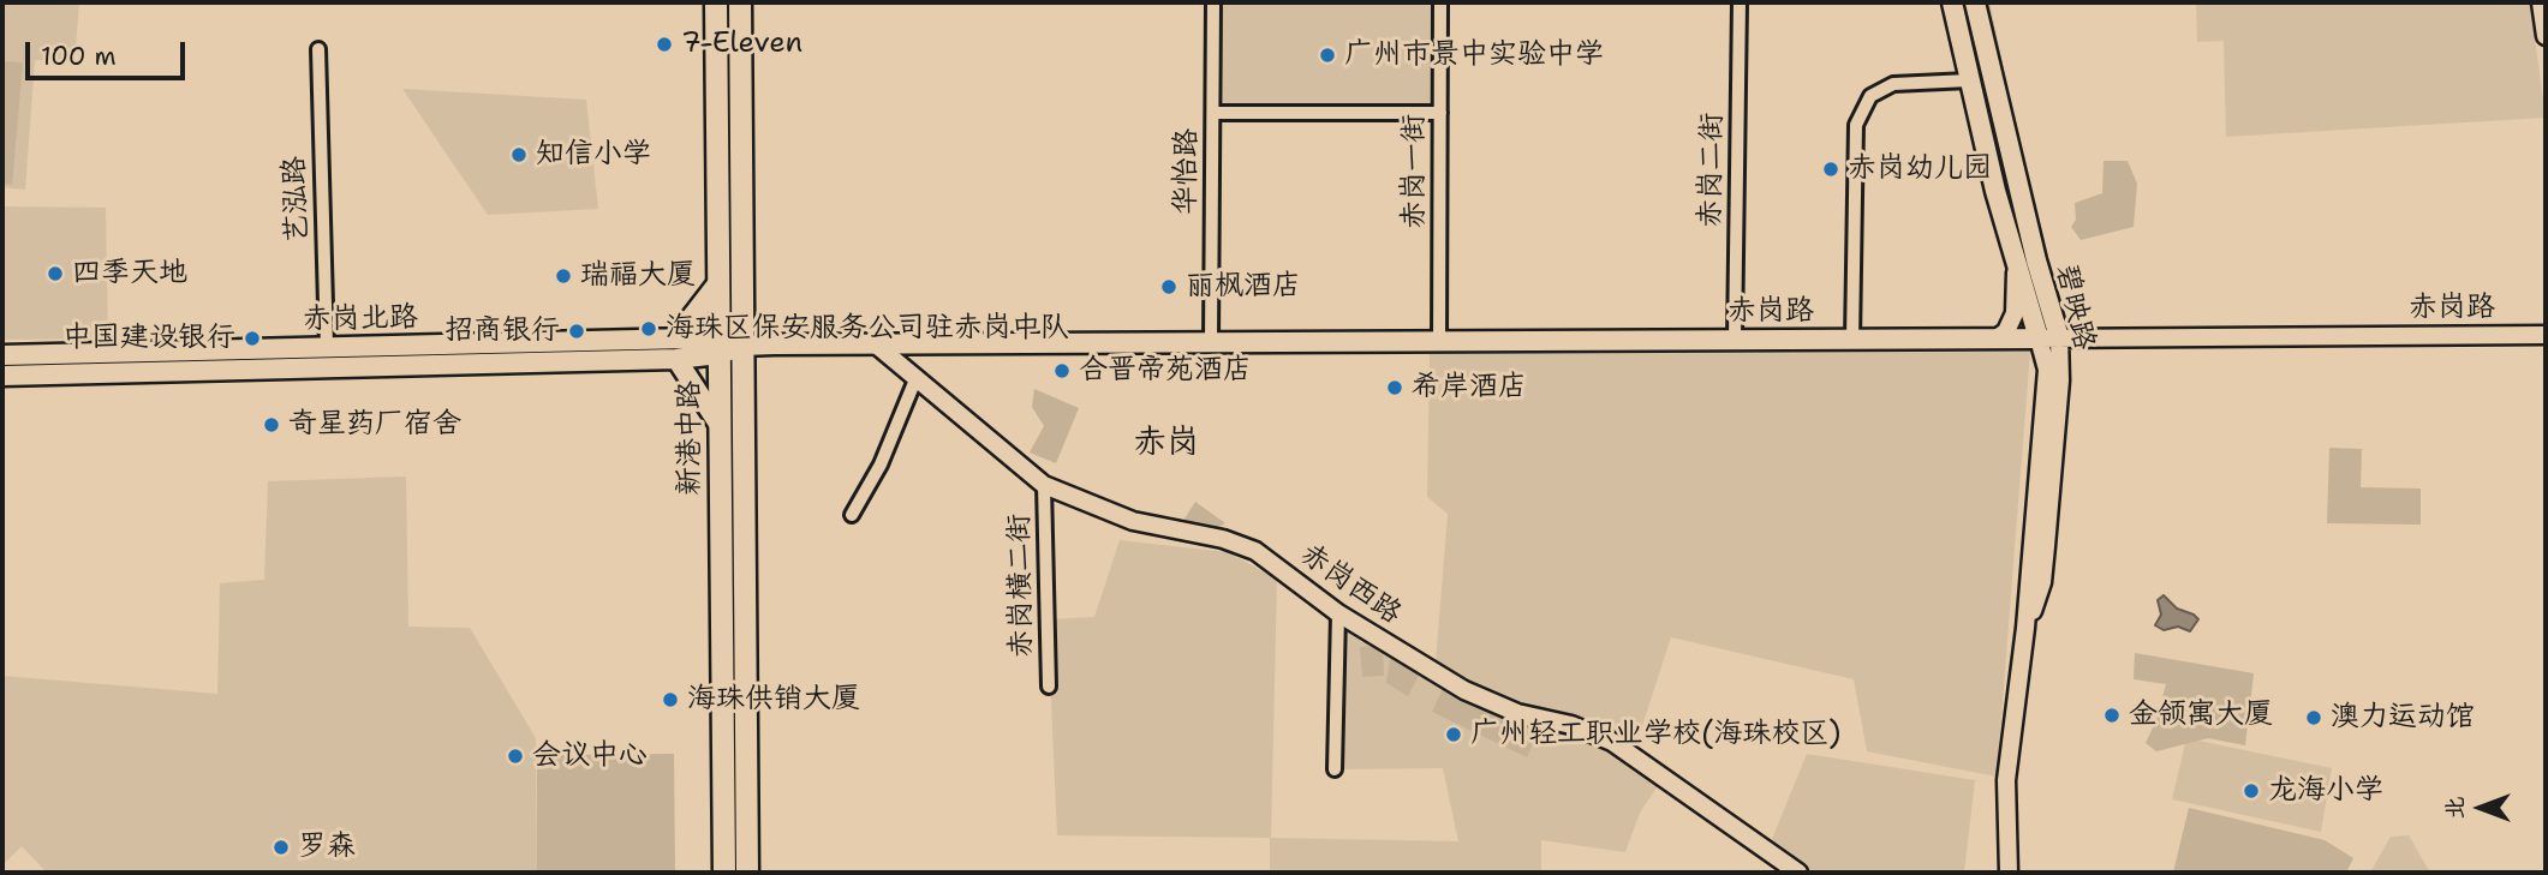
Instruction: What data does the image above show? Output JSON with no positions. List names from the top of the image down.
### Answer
{
  "streets": {
    "main road": [
      "碧映路",
      "赤岗路",
      "赤岗北路",
      "新港中路"
    ],
    "street": [
      "赤岗二街",
      "华怡路",
      "赤岗一街",
      "艺泓路",
      "赤岗西路",
      "赤岗横二街"
    ]
  },
  "crossings": [
    ["赤岗二街", "赤岗路"],
    ["华怡路", "赤岗路"],
    ["赤岗一街", "赤岗路"],
    ["艺泓路", "赤岗北路"],
    ["碧映路", "赤岗路"],
    ["赤岗路", "赤岗北路"],
    ["赤岗路", "新港中路"],
    ["赤岗路", "赤岗西路"],
    ["赤岗北路", "新港中路"],
    ["赤岗西路", "赤岗横二街"]
  ],
  "districts": ["赤岗"],
  "places": [
    "7-Eleven",
    "广州市景中实验中学",
    "知信小学",
    "赤岗幼儿园",
    "四季天地",
    "瑞福大厦",
    "丽枫酒店",
    "海珠区保安服务公司驻赤岗中队",
    "招商银行",
    "中国建设银行",
    "合晋帝苑酒店",
    "希岸酒店",
    "奇星药厂宿舍",
    "海珠供销大厦",
    "金领寓大厦",
    "澳力运动馆",
    "广州轻工职业学校(海珠校区)",
    "会议中心",
    "龙海小学",
    "罗森"
  ],
  "scale_bar": "100 m",
  "north": "left"
}
